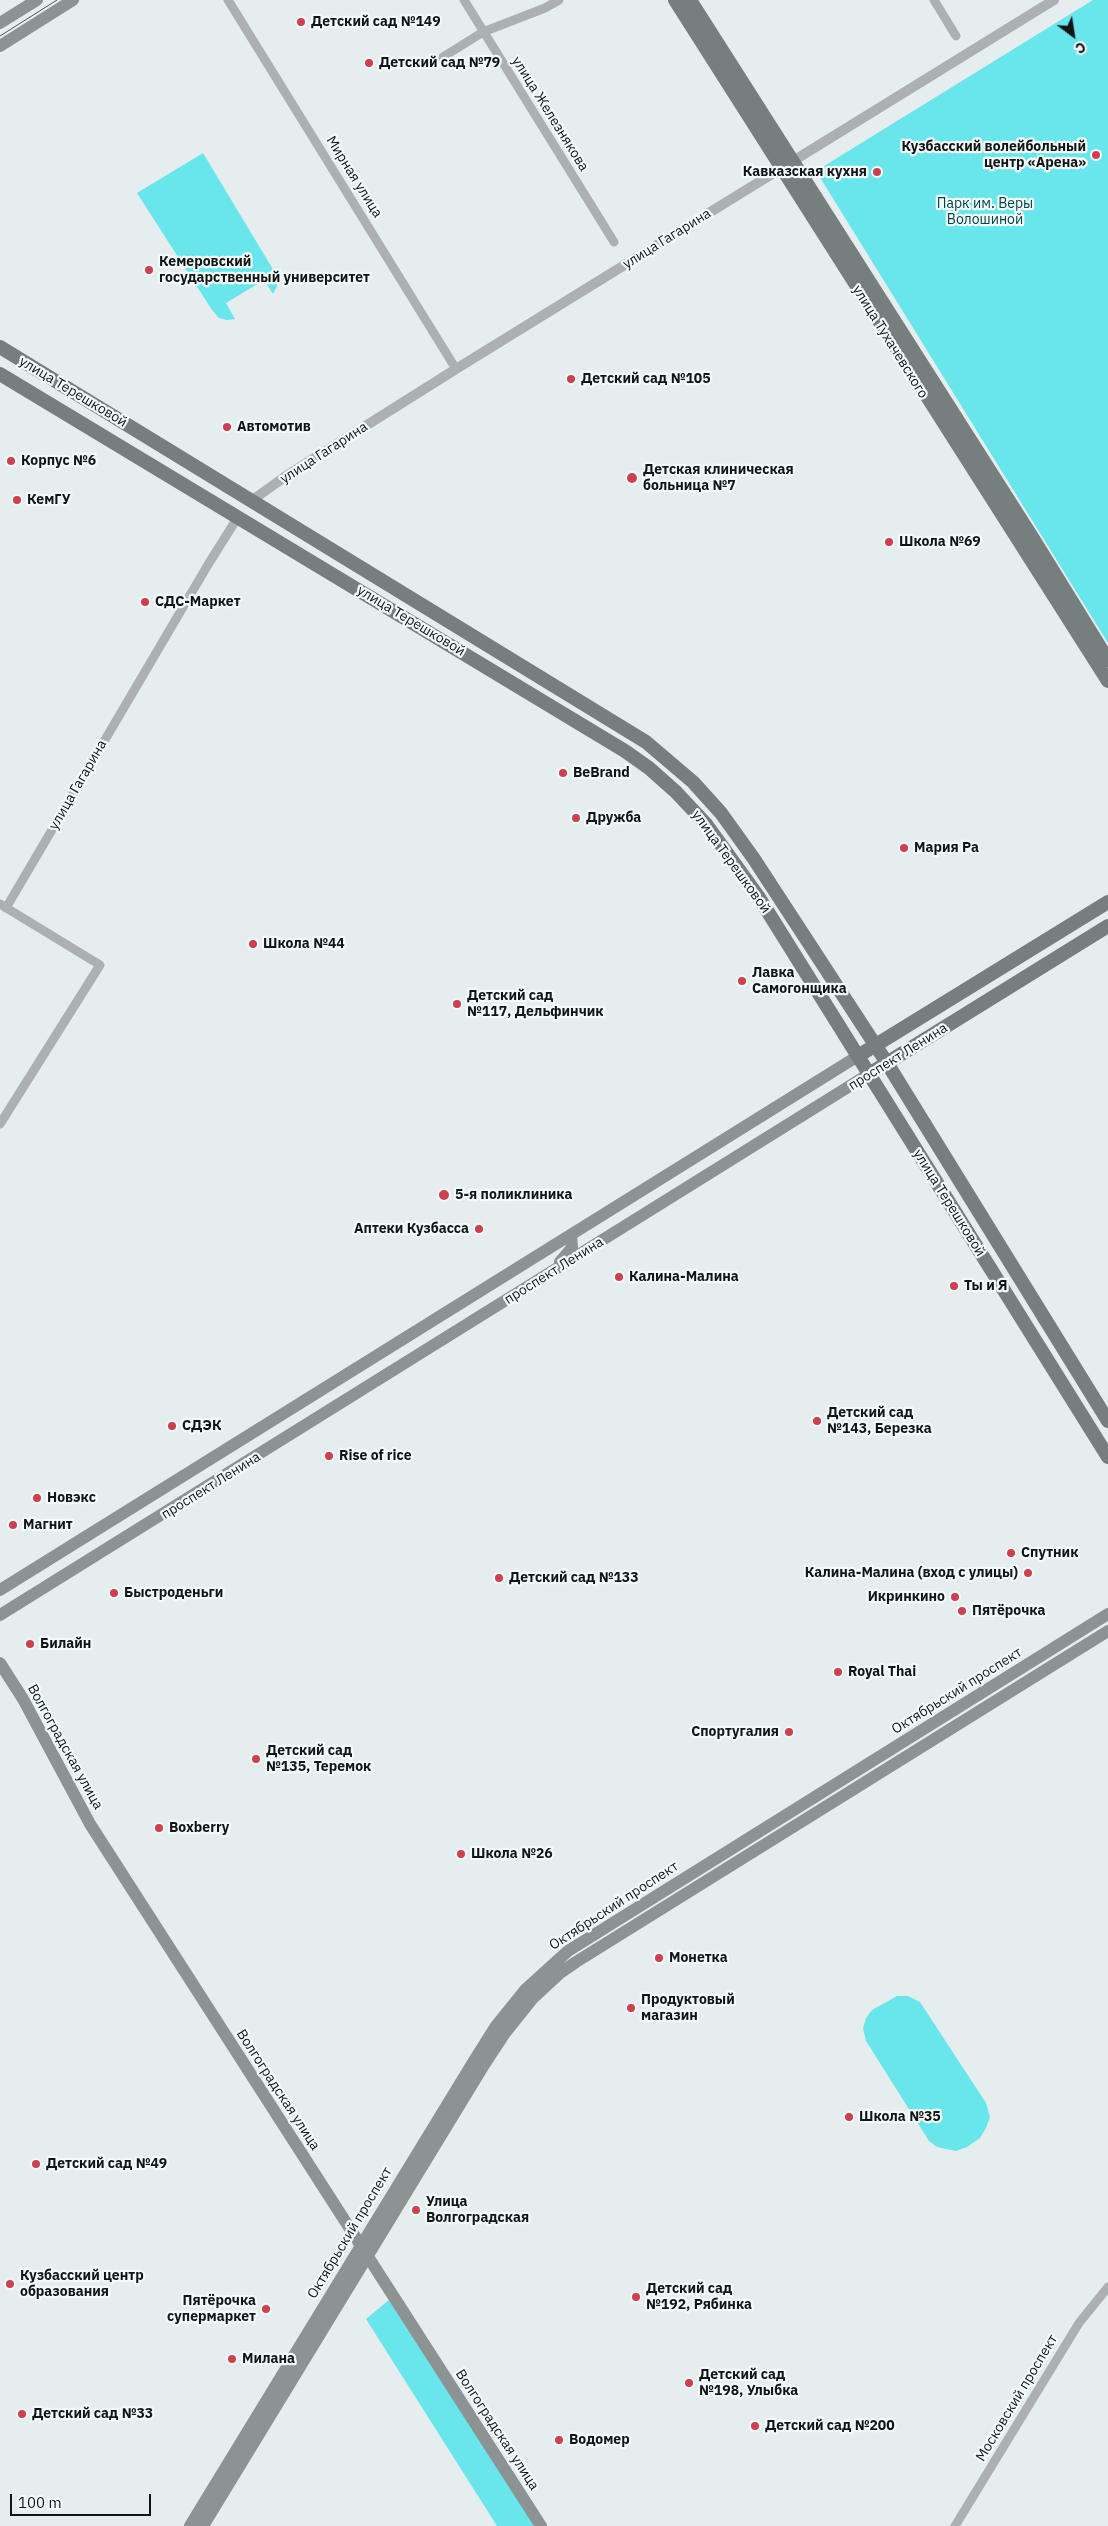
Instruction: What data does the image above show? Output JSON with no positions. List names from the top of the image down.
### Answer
{
  "streets": {
    "main road": [
      "улица Гагарина",
      "улица Тухачевского",
      "улица Терешковой",
      "проспект Ленина",
      "Октябрьский проспект",
      "Волгоградская улица"
    ],
    "street": ["улица Железнякова", "Мирная улица", "Московский проспект"]
  },
  "crossings": [
    ["Мирная улица", "улица Гагарина"],
    ["улица Гагарина", "улица Тухачевского"],
    ["улица Гагарина", "улица Терешковой"],
    ["улица Терешковой", "проспект Ленина"],
    ["Октябрьский проспект", "Волгоградская улица"]
  ],
  "parks": ["Парк им. Веры Волошиной"],
  "places": [
    "Детский сад №149",
    "Детский сад №79",
    "Кузбасский волейбольный центр «Арена»",
    "Кавказская кухня",
    "Кемеровский государственный университет",
    "Детский сад №105",
    "Автомотив",
    "Корпус №6",
    "Детская клиническая больница №7",
    "КемГУ",
    "Школа №69",
    "СДС-Маркет",
    "BeBrand",
    "Дружба",
    "Мария Ра",
    "Школа №44",
    "Лавка Самогонщика",
    "Детский сад №117, Дельфинчик",
    "5-я поликлиника",
    "Аптеки Кузбасса",
    "Калина-Малина",
    "Ты и Я",
    "Детский сад №143, Березка",
    "СДЭК",
    "Rise of rice",
    "Новэкс",
    "Магнит",
    "Спутник",
    "Калина-Малина (вход с улицы)",
    "Детский сад №133",
    "Быстроденьги",
    "Икринкино",
    "Пятёрочка",
    "Билайн",
    "Royal Thai",
    "Спортугалия",
    "Детский сад №135, Теремок",
    "Boxberry",
    "Школа №26",
    "Монетка",
    "Продуктовый магазин",
    "Школа №35",
    "Детский сад №49",
    "Улица Волгоградская",
    "Кузбасский центр образования",
    "Детский сад №192, Рябинка",
    "Пятёрочка супермаркет",
    "Милана",
    "Детский сад №198, Улыбка",
    "Детский сад №33",
    "Детский сад №200",
    "Водомер"
  ],
  "scale_bar": "100 m",
  "north": "bottom right"
}
